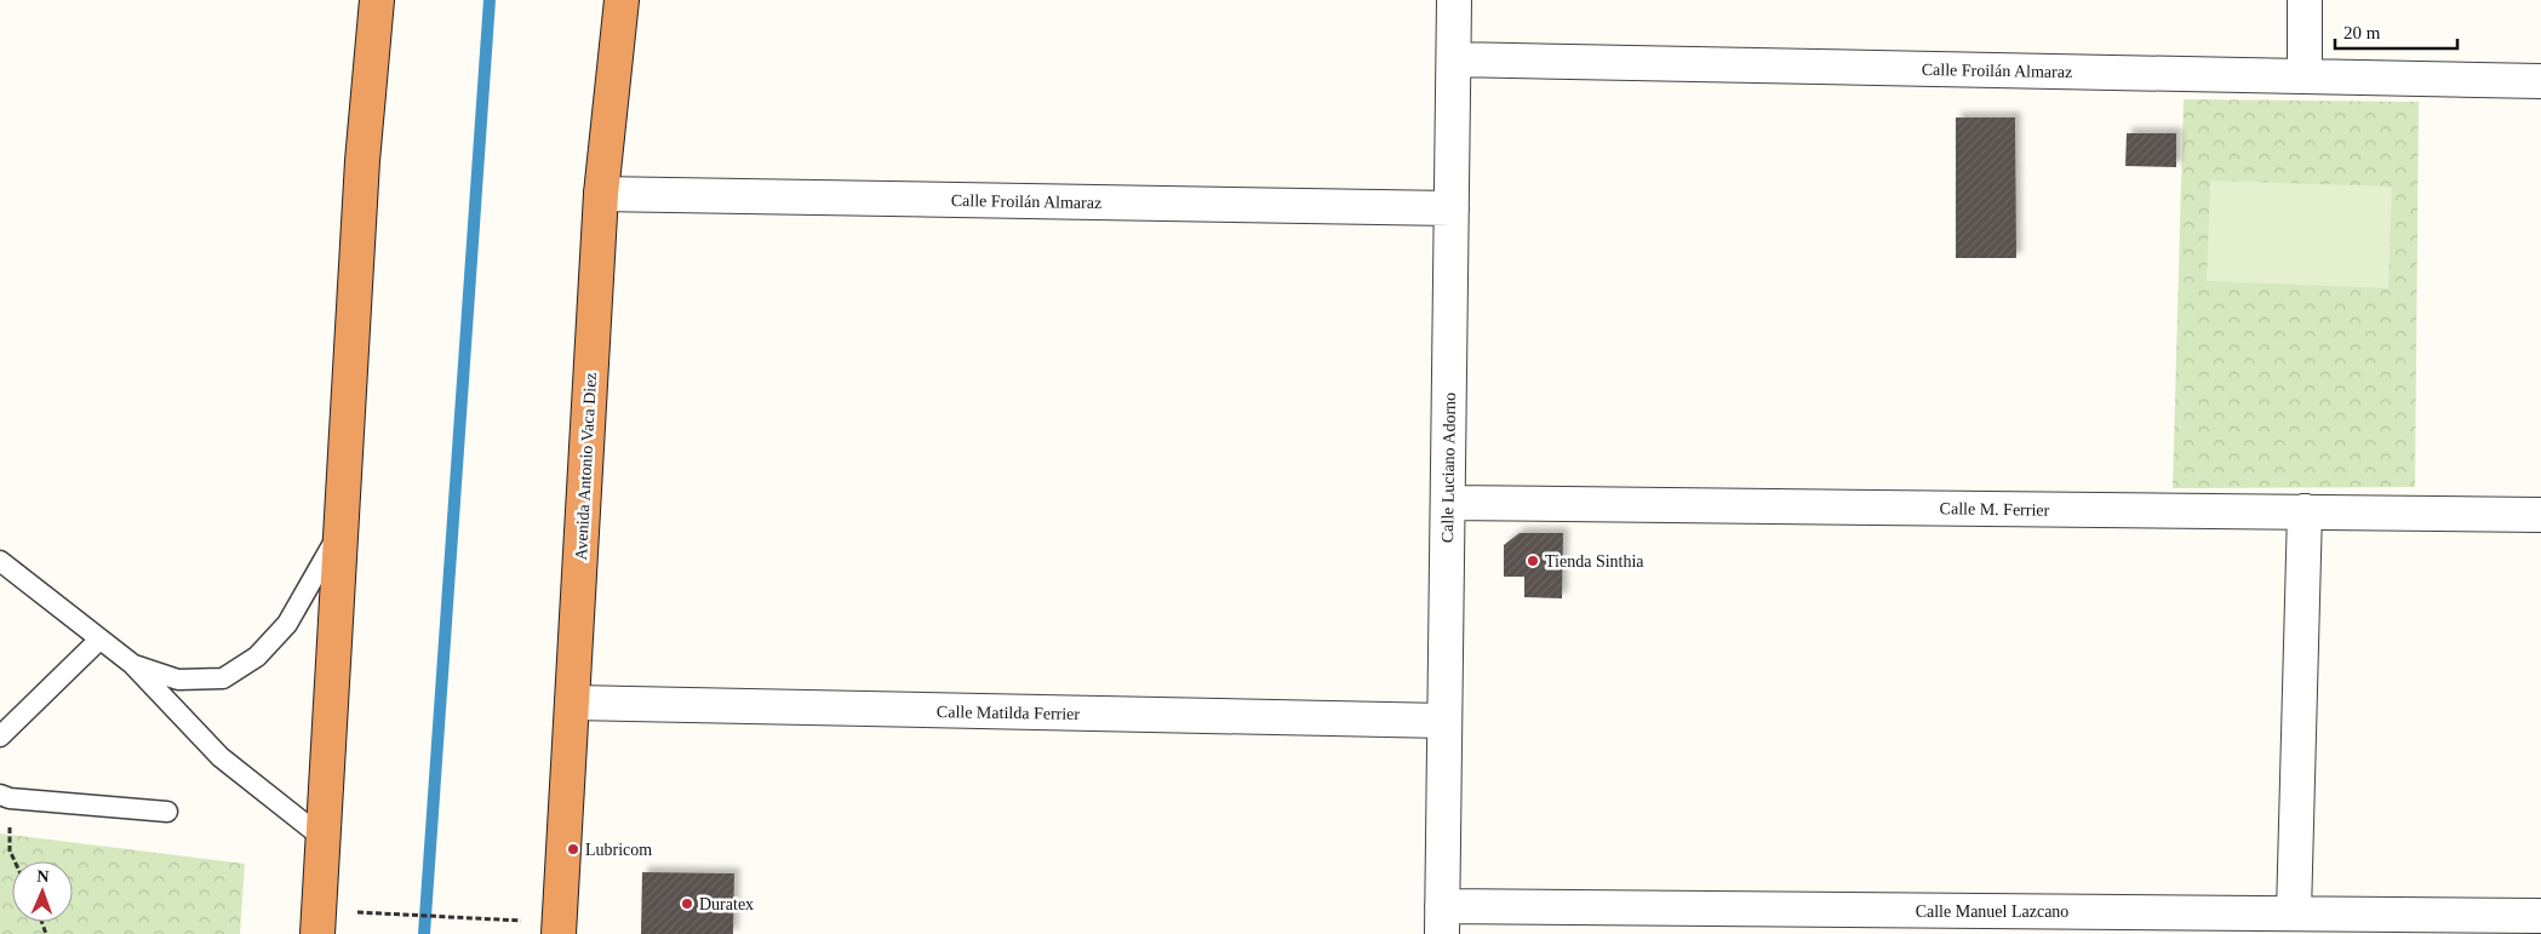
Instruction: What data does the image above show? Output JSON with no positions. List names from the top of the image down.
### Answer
{
  "streets": {
    "highway": ["Avenida Antonio Vaca Diez"],
    "street": [
      "Calle Froilán Almaraz",
      "Calle Luciano Adorno",
      "Calle M. Ferrier",
      "Calle Matilda Ferrier",
      "Calle Manuel Lazcano"
    ]
  },
  "crossings": [
    ["Calle Froilán Almaraz", "Avenida Antonio Vaca Diez"],
    ["Calle Froilán Almaraz", "Calle Luciano Adorno"],
    ["Avenida Antonio Vaca Diez", "Calle Matilda Ferrier"],
    ["Calle Luciano Adorno", "Calle M. Ferrier"],
    ["Calle Luciano Adorno", "Calle Matilda Ferrier"],
    ["Calle Luciano Adorno", "Calle Manuel Lazcano"]
  ],
  "places": ["Tienda Sinthia", "Lubricom", "Duratex"],
  "scale_bar": "20 m",
  "north": "top"
}
